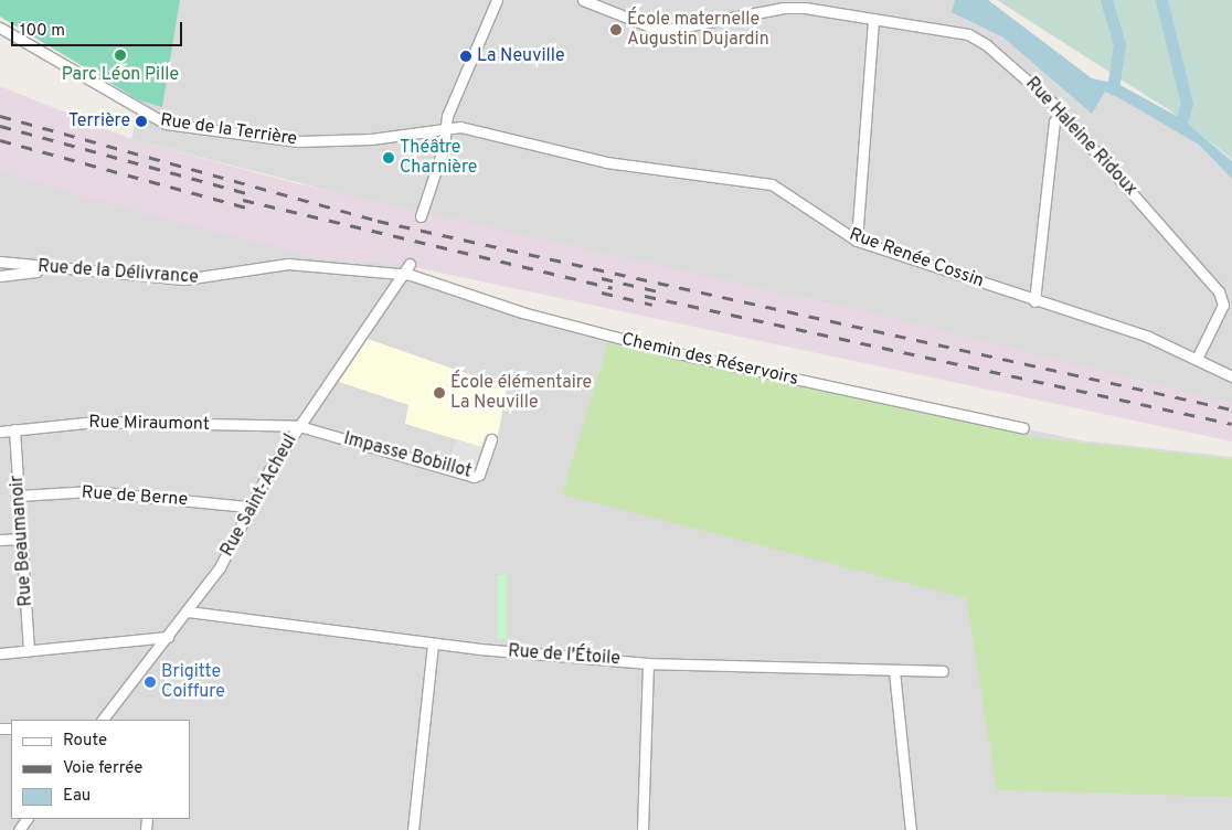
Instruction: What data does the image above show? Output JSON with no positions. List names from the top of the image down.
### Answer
{
  "streets": {
    "street": [
      "Rue de la Terrière",
      "Rue Haleine Ridoux",
      "Rue Renée Cossin",
      "Rue de la Délivrance",
      "Chemin des Réservoirs",
      "Rue Miraumont",
      "Impasse Bobillot",
      "Rue Saint-Acheul",
      "Rue de Berne",
      "Rue Beaumanoir",
      "Rue de l'Étoile"
    ]
  },
  "crossings": [
    ["Rue de la Terrière", "Rue Renée Cossin"],
    ["Rue Haleine Ridoux", "Rue Renée Cossin"],
    ["Rue de la Délivrance", "Chemin des Réservoirs"],
    ["Rue de la Délivrance", "Rue Saint-Acheul"],
    ["Chemin des Réservoirs", "Rue Saint-Acheul"],
    ["Rue Miraumont", "Impasse Bobillot"],
    ["Rue Miraumont", "Rue Saint-Acheul"],
    ["Rue Miraumont", "Rue Beaumanoir"],
    ["Impasse Bobillot", "Rue Saint-Acheul"],
    ["Rue Saint-Acheul", "Rue de Berne"],
    ["Rue Saint-Acheul", "Rue de l'Étoile"],
    ["Rue de Berne", "Rue Beaumanoir"]
  ],
  "places": [
    "École maternelle Augustin Dujardin",
    "Parc Léon Pille",
    "La Neuville",
    "Terrière",
    "Théâtre Charnière",
    "École élémentaire La Neuville",
    "Brigitte Coiffure"
  ],
  "legend": ["Route", "Voie ferrée", "Eau"],
  "scale_bar": "100 m"
}
